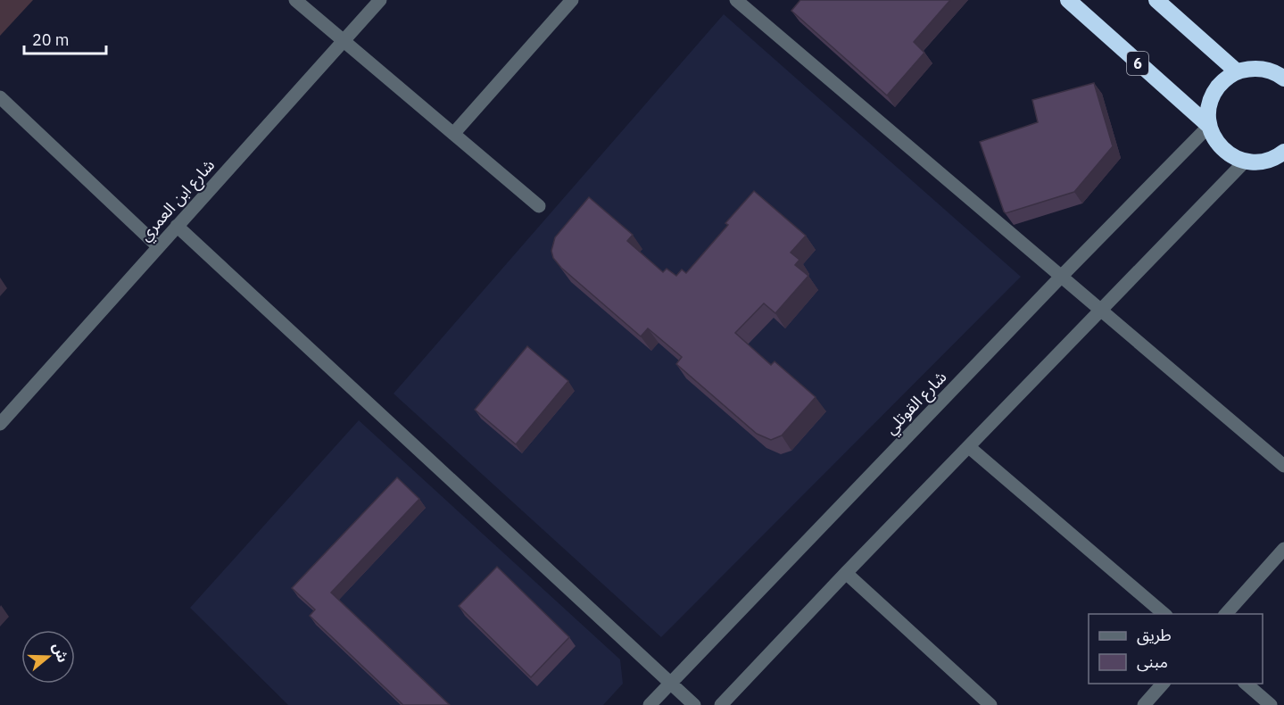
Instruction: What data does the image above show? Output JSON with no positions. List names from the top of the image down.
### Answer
{
  "streets": {
    "highway": ["6"],
    "street": ["شارع ابن العمري", "شارع القوتلي"]
  },
  "crossings": [
    ["6", "شارع القوتلي"]
  ],
  "legend": ["طريق", "مبنى"],
  "scale_bar": "20 m",
  "north": "right"
}
